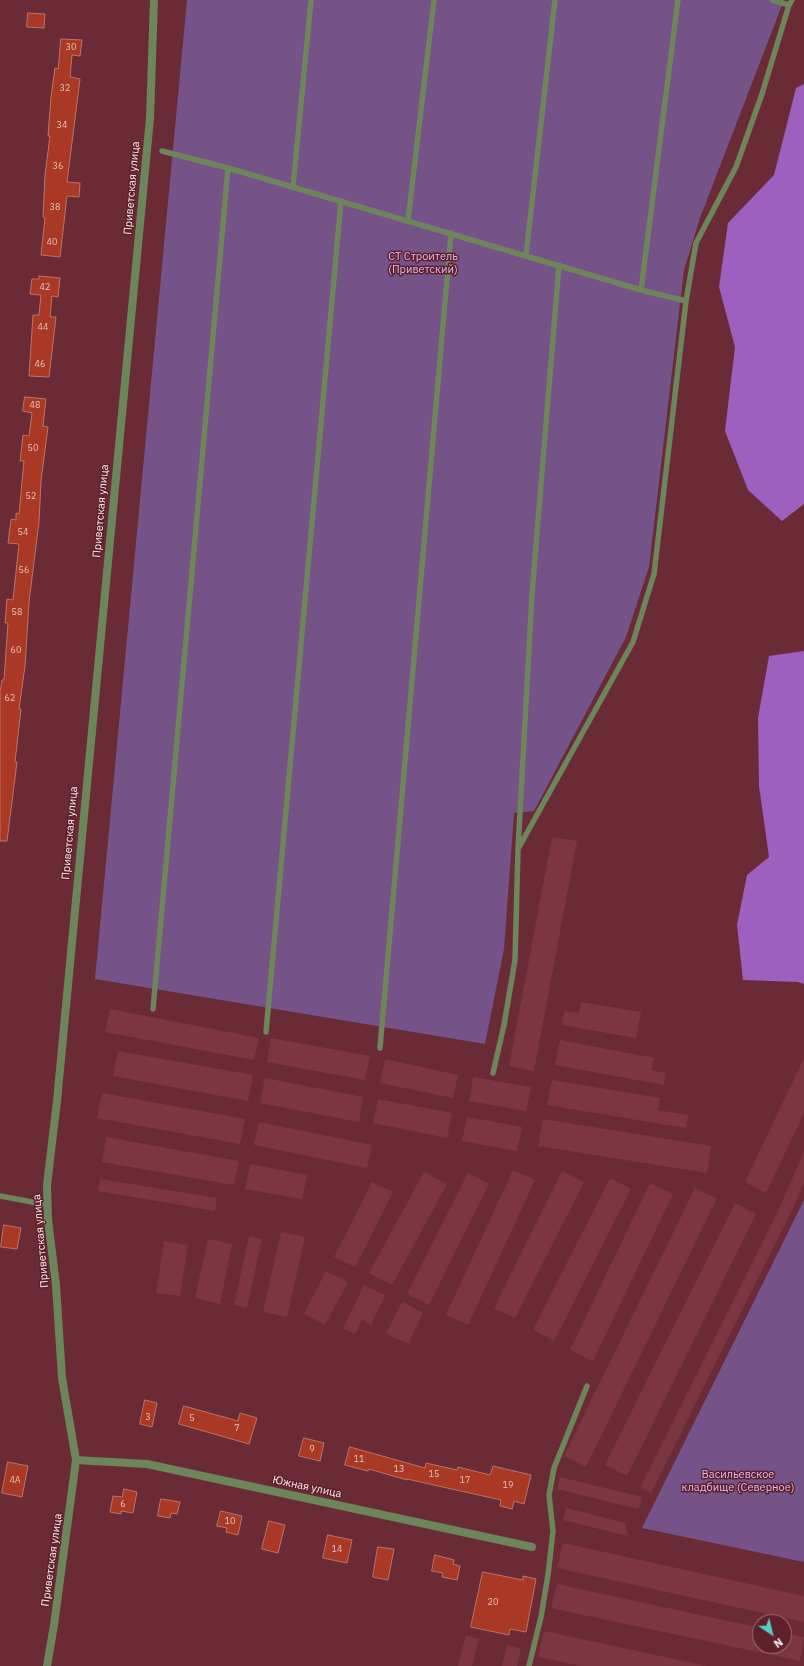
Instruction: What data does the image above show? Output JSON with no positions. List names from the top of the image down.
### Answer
{
  "streets": {
    "street": ["Приветская улица", "Южная улица"]
  },
  "crossings": [
    ["Приветская улица", "Южная улица"]
  ],
  "parks": ["СТ Строитель (Приветский)", "Васильевское кладбище (Северное)"],
  "house_numbers": [
    "30",
    "32",
    "34",
    "36",
    "38",
    "40",
    "42",
    "44",
    "46",
    "48",
    "50",
    "52",
    "54",
    "56",
    "58",
    "60",
    "62",
    "3",
    "5",
    "7",
    "9",
    "11",
    "13",
    "15",
    "4А",
    "17",
    "19",
    "6",
    "10",
    "14",
    "20"
  ],
  "north": "bottom right"
}
